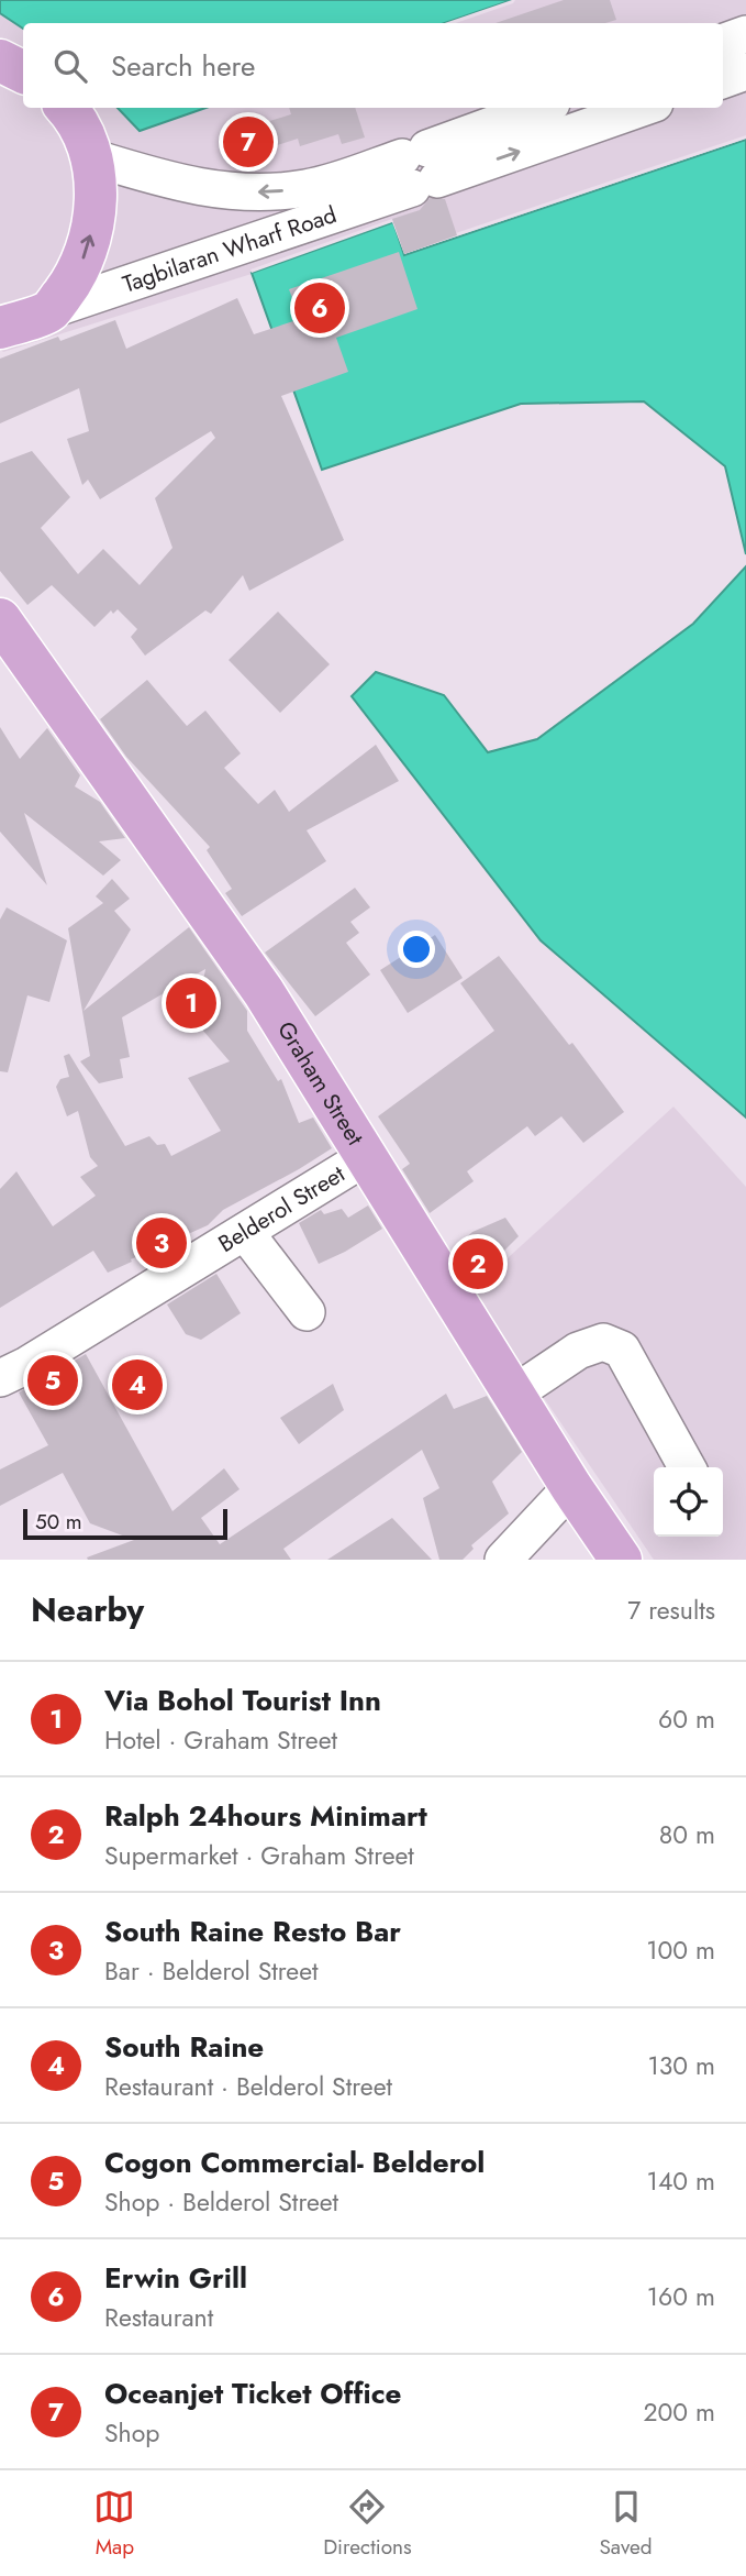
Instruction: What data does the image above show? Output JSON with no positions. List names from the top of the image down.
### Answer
{
  "streets": {
    "main road": ["Graham Street"],
    "street": ["Tagbilaran Wharf Road", "Belderol Street"]
  },
  "crossings": [
    ["Graham Street", "Belderol Street"]
  ],
  "scale_bar": "50 m",
  "page": {
    "search": "Search here",
    "pins": [
      "7",
      "6",
      "1",
      "3",
      "2",
      "5",
      "4"
    ],
    "scale": "50 m",
    "heading": ["Nearby", "7 results"],
    "list": [
      {
        "mark": "1",
        "name": "Via Bohol Tourist Inn",
        "note": "Hotel · Graham Street",
        "value": "60 m"
      },
      {
        "mark": "2",
        "name": "Ralph 24hours Minimart",
        "note": "Supermarket · Graham Street",
        "value": "80 m"
      },
      {
        "mark": "3",
        "name": "South Raine Resto Bar",
        "note": "Bar · Belderol Street",
        "value": "100 m"
      },
      {
        "mark": "4",
        "name": "South Raine",
        "note": "Restaurant · Belderol Street",
        "value": "130 m"
      },
      {
        "mark": "5",
        "name": "Cogon Commercial- Belderol",
        "note": "Shop · Belderol Street",
        "value": "140 m"
      },
      {
        "mark": "6",
        "name": "Erwin Grill",
        "note": "Restaurant",
        "value": "160 m"
      },
      {
        "mark": "7",
        "name": "Oceanjet Ticket Office",
        "note": "Shop",
        "value": "200 m"
      }
    ],
    "nav": ["Map", "Directions", "Saved"]
  }
}
